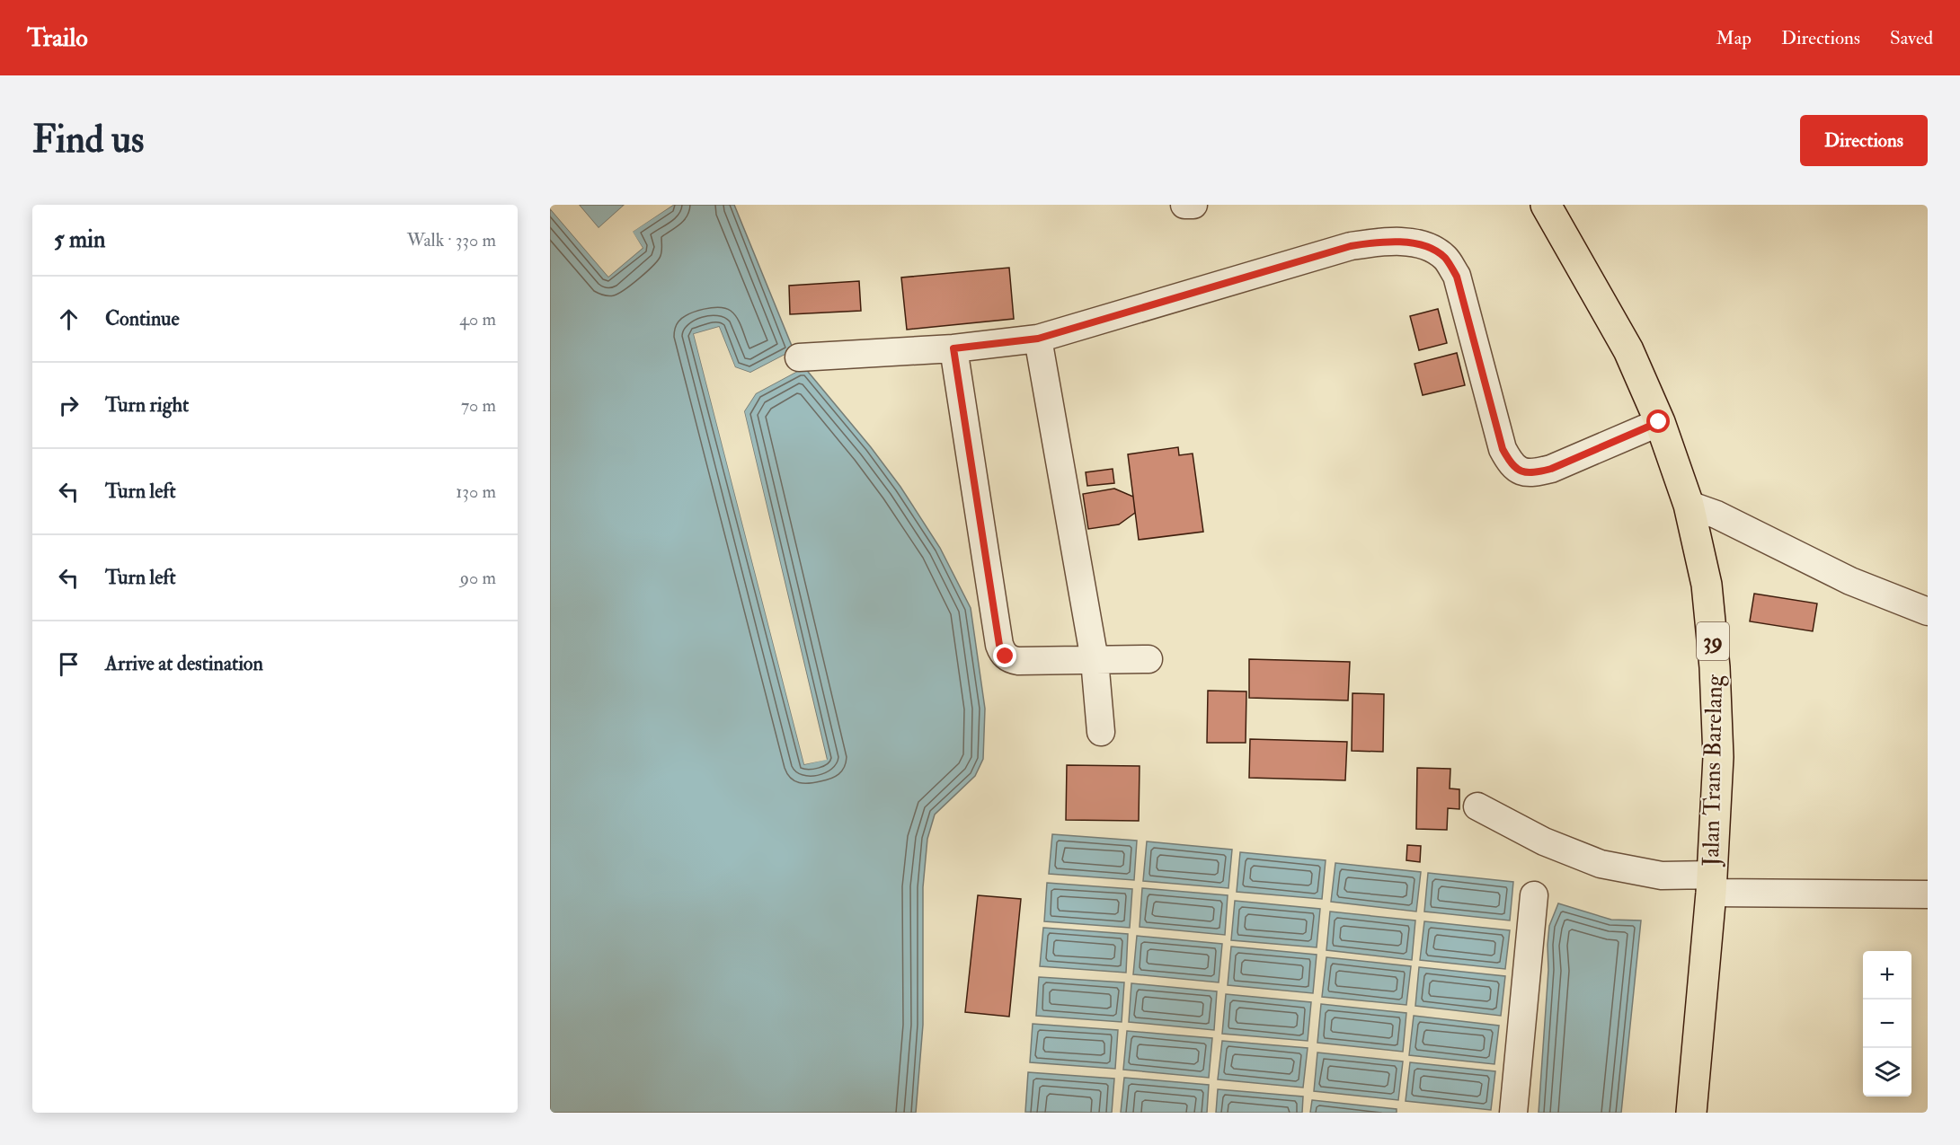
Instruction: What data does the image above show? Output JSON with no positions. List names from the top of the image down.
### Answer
{
  "streets": {
    "highway": ["39", "Jalan Trans Barelang"]
  },
  "page": {
    "header": "Trailo",
    "nav": ["Map", "Directions", "Saved"],
    "buttons": "Directions",
    "title": "Find us",
    "heading": ["5 min", "Walk · 330 m"],
    "list": [
      ["Continue", "40 m"],
      ["Turn right", "70 m"],
      ["Turn left", "130 m"],
      ["Turn left", "90 m"],
      "Arrive at destination"
    ],
    "map_buttons": ["+", "−"]
  }
}
